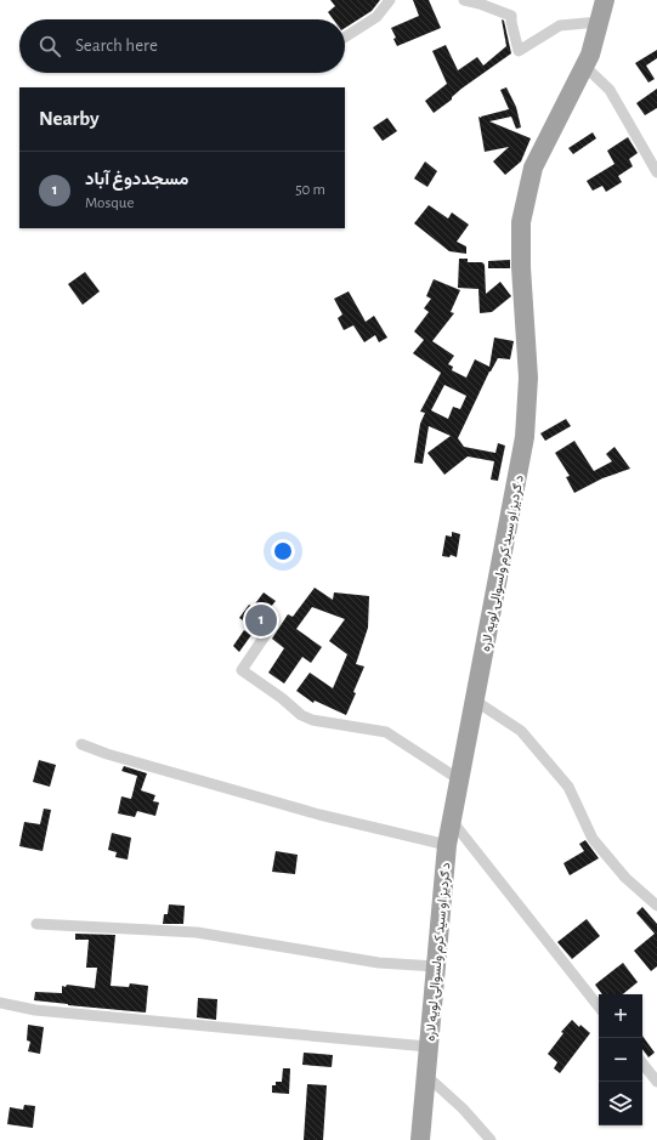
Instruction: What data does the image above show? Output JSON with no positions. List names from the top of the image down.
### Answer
{
  "streets": {
    "highway": ["د ګردیز او سید کرم ولسوالۍ لویه لاره"]
  },
  "page": {
    "search": "Search here",
    "heading": "Nearby",
    "list": [
      {
        "mark": "1",
        "name": "مسجددوغ آباد",
        "note": "Mosque",
        "value": "50 m"
      }
    ],
    "pins": "1",
    "map_buttons": ["+", "−"]
  }
}
